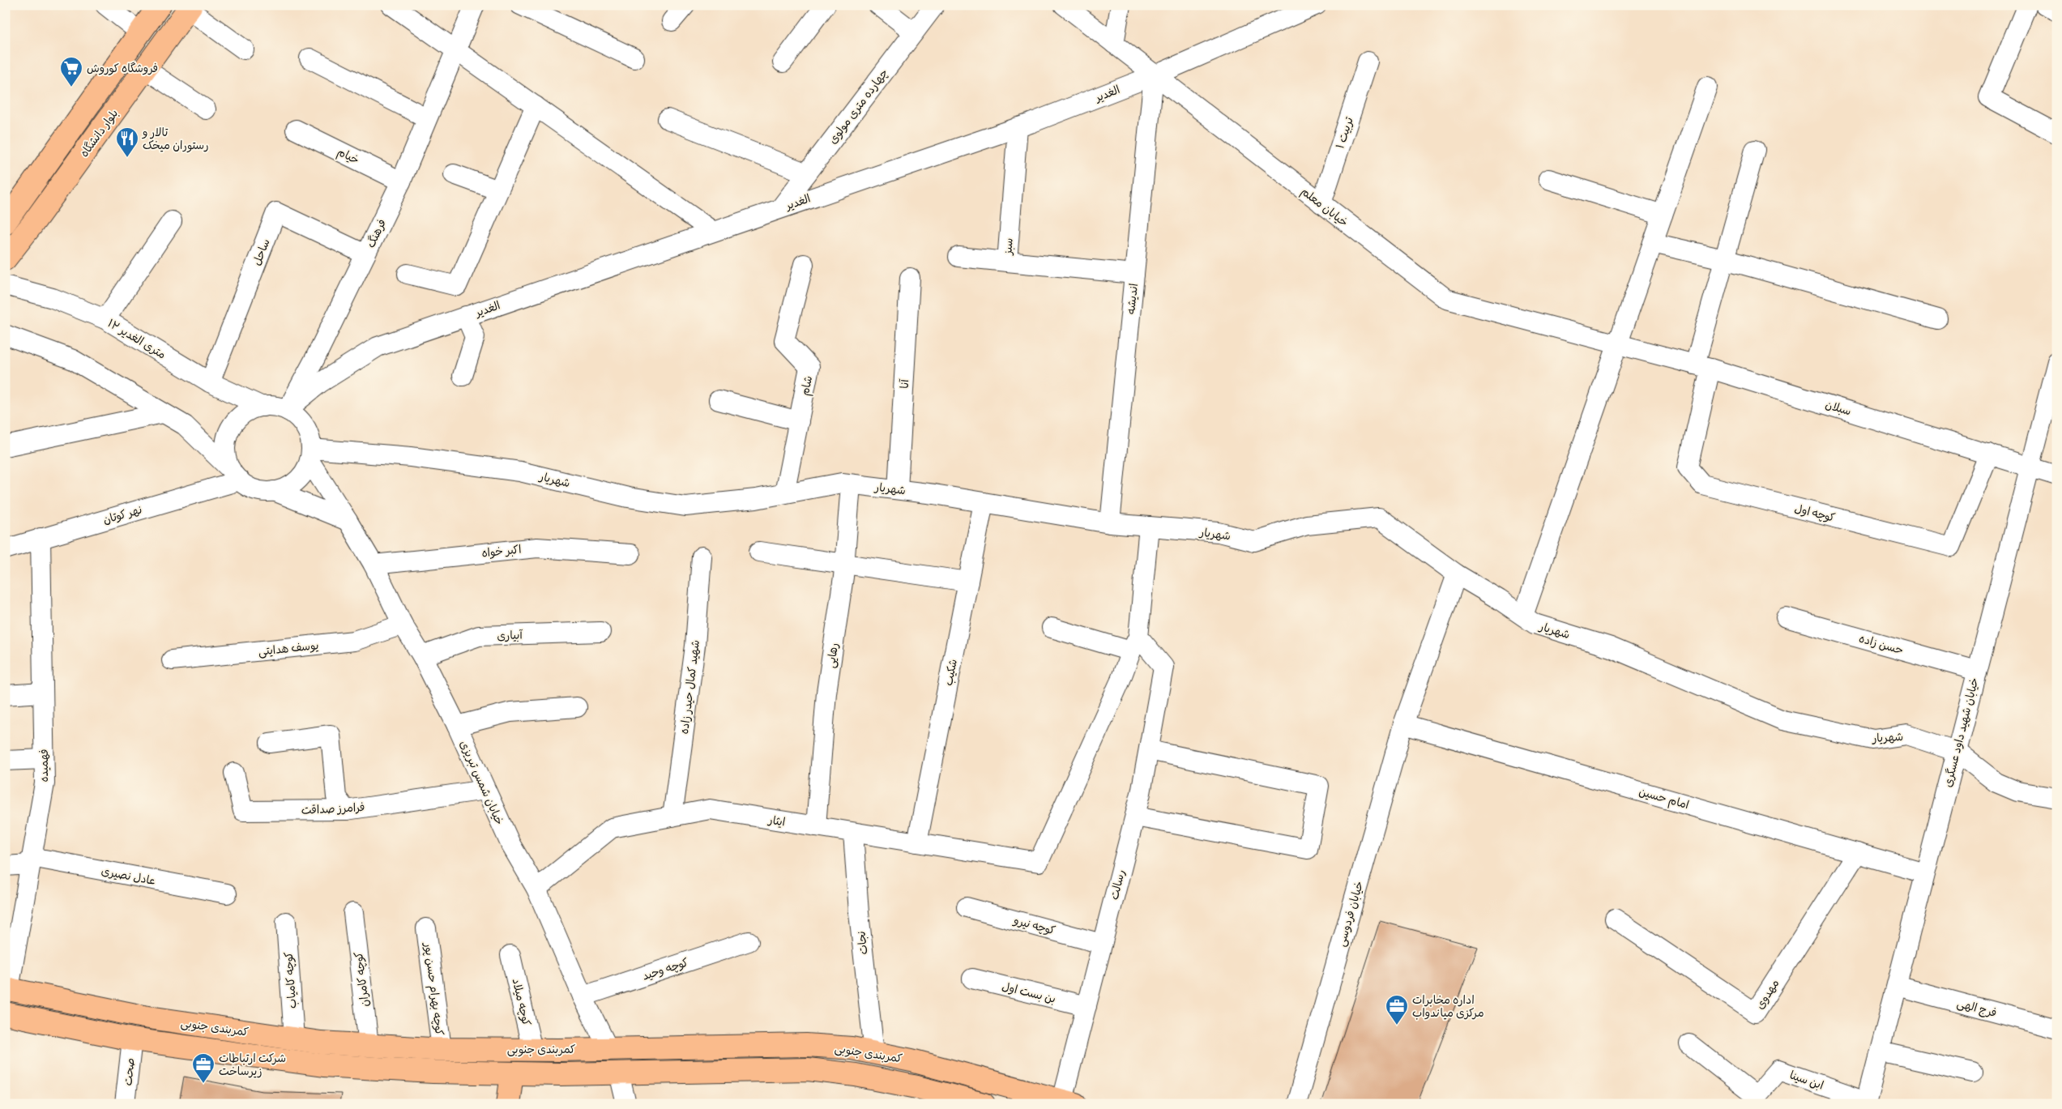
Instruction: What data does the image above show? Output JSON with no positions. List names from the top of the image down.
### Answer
{
  "streets": {
    "main road": ["بلوار دانشگاه", "کمربندی جنوبی"],
    "street": [
      "الغدیر",
      "چهارده متری مولوی",
      "تربیت ۱",
      "خیام",
      "خیابان معلم",
      "فرهنگ",
      "سبز",
      "ساحل",
      "اندیشه",
      "۱۲ متری الغدیر",
      "آنا",
      "شام",
      "سبلان",
      "شهریار",
      "کوچه اول",
      "نهر کوتان",
      "اکبر خواه",
      "آبیاری",
      "حسن زاده",
      "یوسف هدایتی",
      "رهایی",
      "شکیب",
      "شهید کمال حیدر زاده",
      "خیابان شهید داود عسگری",
      "فهمیده",
      "خیابان شمس تبریزی",
      "امام حسین",
      "فرامرز صداقت",
      "ایثار",
      "عادل نصیری",
      "رسالت",
      "خیابان فردوسی",
      "کوچه نیرو",
      "نجات",
      "کوچه وحید",
      "کوچه کامران",
      "کوچه کامیاب",
      "کوچه بهرام حسن پور",
      "بن بست اول",
      "مهدوی",
      "کوچه میلاد",
      "فرج الهی",
      "صحت",
      "ابن سینا"
    ]
  },
  "crossings": [
    ["الغدیر", "چهارده متری مولوی"],
    ["الغدیر", "خیابان معلم"],
    ["الغدیر", "فرهنگ"],
    ["الغدیر", "سبز"],
    ["الغدیر", "اندیشه"],
    ["الغدیر", "۱۲ متری الغدیر"],
    ["الغدیر", "شهریار"],
    ["الغدیر", "نهر کوتان"],
    ["الغدیر", "خیابان شمس تبریزی"],
    ["تربیت ۱", "خیابان معلم"],
    ["خیام", "فرهنگ"],
    ["خیابان معلم", "اندیشه"],
    ["خیابان معلم", "سبلان"],
    ["فرهنگ", "ساحل"],
    ["فرهنگ", "۱۲ متری الغدیر"],
    ["فرهنگ", "شهریار"],
    ["فرهنگ", "نهر کوتان"],
    ["فرهنگ", "خیابان شمس تبریزی"],
    ["سبز", "اندیشه"],
    ["ساحل", "۱۲ متری الغدیر"],
    ["اندیشه", "شهریار"],
    ["۱۲ متری الغدیر", "شهریار"],
    ["۱۲ متری الغدیر", "نهر کوتان"],
    ["۱۲ متری الغدیر", "خیابان شمس تبریزی"],
    ["آنا", "شهریار"],
    ["شام", "شهریار"],
    ["سبلان", "کوچه اول"],
    ["سبلان", "خیابان شهید داود عسگری"],
    ["شهریار", "نهر کوتان"],
    ["شهریار", "رهایی"],
    ["شهریار", "شکیب"],
    ["شهریار", "خیابان شهید داود عسگری"],
    ["شهریار", "خیابان شمس تبریزی"],
    ["شهریار", "خیابان فردوسی"],
    ["نهر کوتان", "فهمیده"],
    ["نهر کوتان", "خیابان شمس تبریزی"],
    ["اکبر خواه", "خیابان شمس تبریزی"],
    ["آبیاری", "خیابان شمس تبریزی"],
    ["حسن زاده", "خیابان شهید داود عسگری"],
    ["یوسف هدایتی", "خیابان شمس تبریزی"],
    ["رهایی", "ایثار"],
    ["شکیب", "ایثار"],
    ["شهید کمال حیدر زاده", "ایثار"],
    ["خیابان شهید داود عسگری", "امام حسین"],
    ["خیابان شهید داود عسگری", "فرج الهی"],
    ["خیابان شهید داود عسگری", "ابن سینا"],
    ["فهمیده", "عادل نصیری"],
    ["فهمیده", "کمربندی جنوبی"],
    ["خیابان شمس تبریزی", "فرامرز صداقت"],
    ["خیابان شمس تبریزی", "ایثار"],
    ["خیابان شمس تبریزی", "کوچه وحید"],
    ["خیابان شمس تبریزی", "کمربندی جنوبی"],
    ["امام حسین", "خیابان فردوسی"],
    ["امام حسین", "مهدوی"],
    ["ایثار", "رسالت"],
    ["ایثار", "نجات"],
    ["رسالت", "کوچه نیرو"],
    ["رسالت", "بن بست اول"],
    ["رسالت", "کمربندی جنوبی"],
    ["نجات", "کمربندی جنوبی"],
    ["کوچه کامران", "کمربندی جنوبی"],
    ["کوچه کامیاب", "کمربندی جنوبی"],
    ["کوچه بهرام حسن پور", "کمربندی جنوبی"],
    ["کوچه میلاد", "کمربندی جنوبی"],
    ["کمربندی جنوبی", "صحت"]
  ],
  "places": {
    "supermarket": ["فروشگاه کوروش"],
    "restaurant": ["تالار و رستوران میخک"],
    "office": ["اداره مخابرات مرکزی میاندواب", "شرکت ارتباطات زیرساخت"]
  }
}
